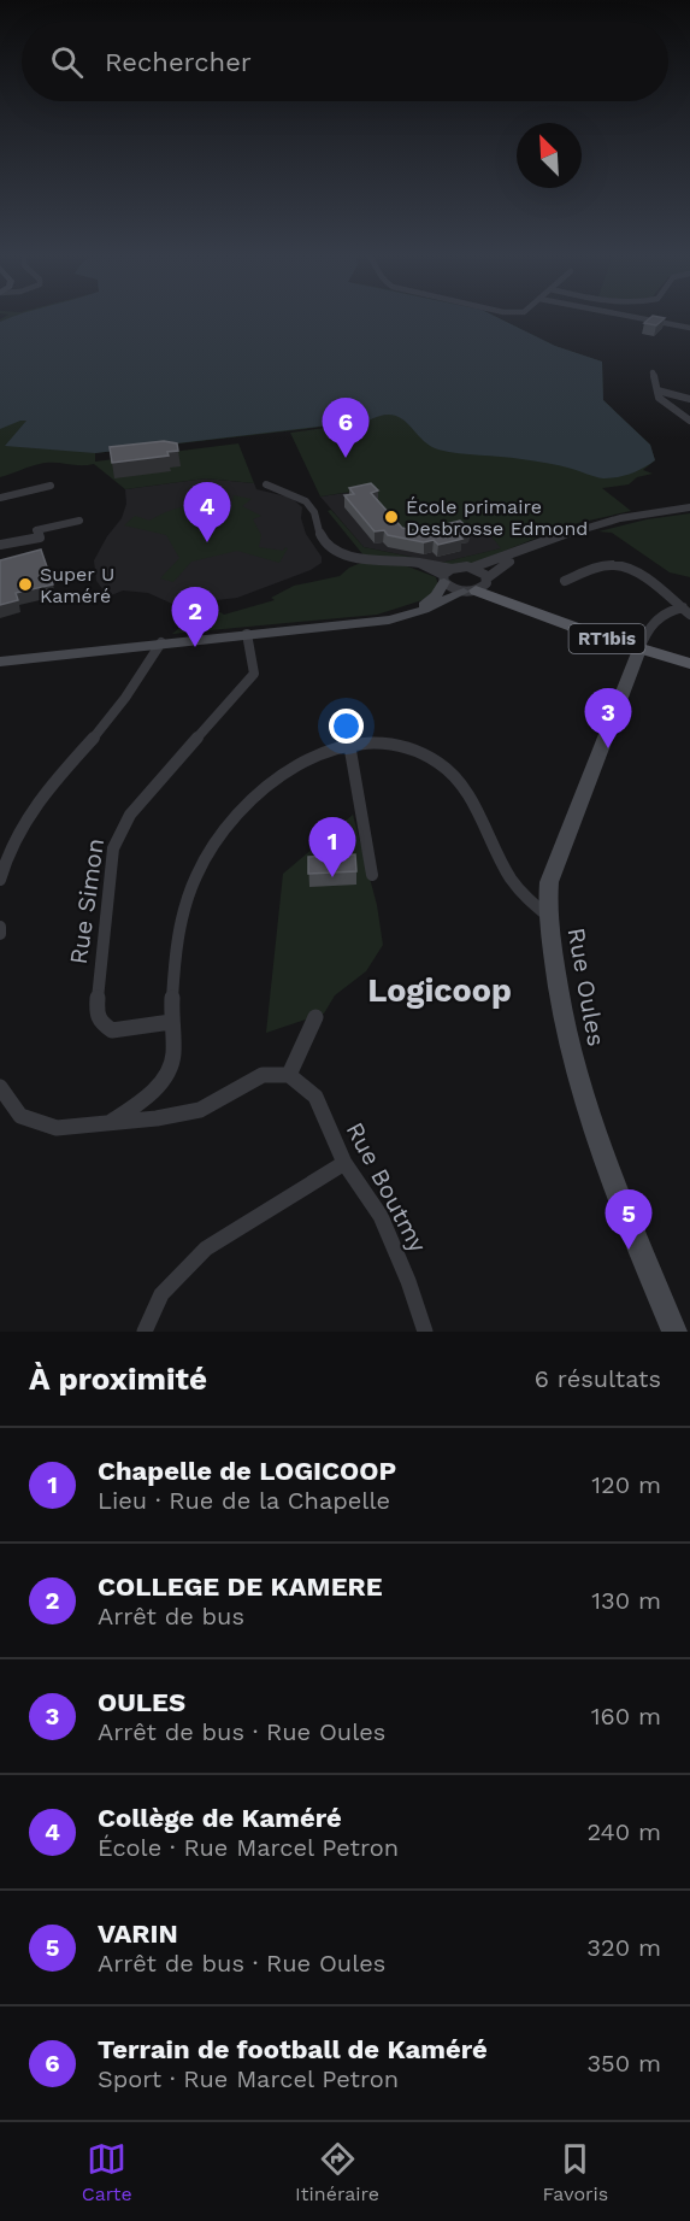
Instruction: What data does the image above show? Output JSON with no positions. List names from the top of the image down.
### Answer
{
  "streets": {
    "main road": ["RT1bis", "Rue Oules"],
    "street": ["Rue Simon", "Rue Boutmy"]
  },
  "crossings": [
    ["RT1bis", "Rue Oules"]
  ],
  "districts": ["Logicoop"],
  "places": ["École primaire Desbrosse Edmond", "Super U Kaméré"],
  "north": "top left",
  "page": {
    "search": "Rechercher",
    "pins": [
      "6",
      "4",
      "2",
      "3",
      "1",
      "5"
    ],
    "heading": ["À proximité", "6 résultats"],
    "list": [
      {
        "mark": "1",
        "name": "Chapelle de LOGICOOP",
        "note": "Lieu · Rue de la Chapelle",
        "value": "120 m"
      },
      {
        "mark": "2",
        "name": "COLLEGE DE KAMERE",
        "note": "Arrêt de bus",
        "value": "130 m"
      },
      {
        "mark": "3",
        "name": "OULES",
        "note": "Arrêt de bus · Rue Oules",
        "value": "160 m"
      },
      {
        "mark": "4",
        "name": "Collège de Kaméré",
        "note": "École · Rue Marcel Petron",
        "value": "240 m"
      },
      {
        "mark": "5",
        "name": "VARIN",
        "note": "Arrêt de bus · Rue Oules",
        "value": "320 m"
      },
      {
        "mark": "6",
        "name": "Terrain de football de Kaméré",
        "note": "Sport · Rue Marcel Petron",
        "value": "350 m"
      }
    ],
    "nav": ["Carte", "Itinéraire", "Favoris"]
  }
}
